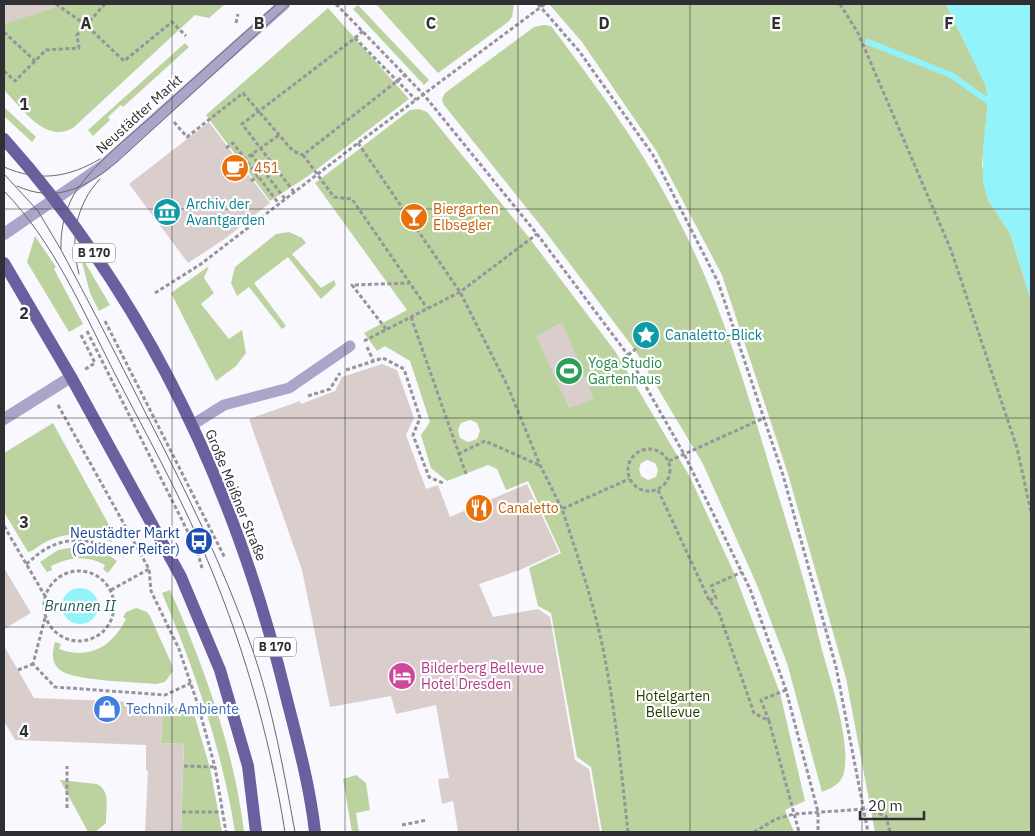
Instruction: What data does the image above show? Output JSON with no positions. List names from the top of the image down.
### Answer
{
  "streets": {
    "main road": ["B 170", "Große Meißner Straße"],
    "street": ["Neustädter Markt"]
  },
  "crossings": [
    ["Neustädter Markt", "B 170"],
    ["Neustädter Markt", "Große Meißner Straße"],
    ["B 170", "Große Meißner Straße"]
  ],
  "water": ["Brunnen II"],
  "parks": ["Hotelgarten Bellevue"],
  "places": {
    "cafe": ["451"],
    "museum": ["Archiv der Avantgarden"],
    "bar": ["Biergarten Elbsegler"],
    "place": ["Canaletto-Blick"],
    "sports": ["Yoga Studio Gartenhaus"],
    "restaurant": ["Canaletto"],
    "bus stop": ["Neustädter Markt (Goldener Reiter)"],
    "hotel": ["Bilderberg Bellevue Hotel Dresden"],
    "shop": ["Technik Ambiente"]
  },
  "scale_bar": "20 m",
  "grid": {
    "columns": [
      "A",
      "B",
      "C",
      "D",
      "E",
      "F"
    ],
    "rows": [
      "1",
      "2",
      "3",
      "4"
    ]
  }
}
